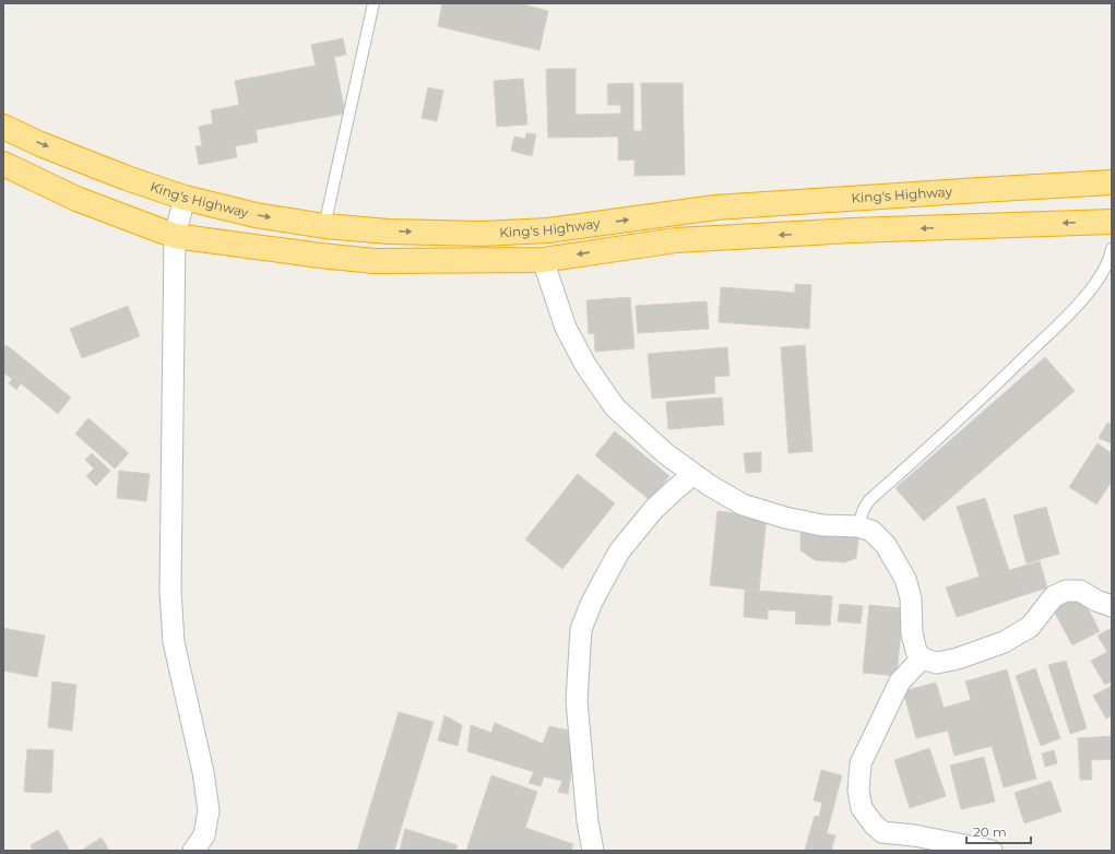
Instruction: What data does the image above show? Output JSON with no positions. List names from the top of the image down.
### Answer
{
  "streets": {
    "highway": ["King's Highway"]
  },
  "scale_bar": "20 m"
}
